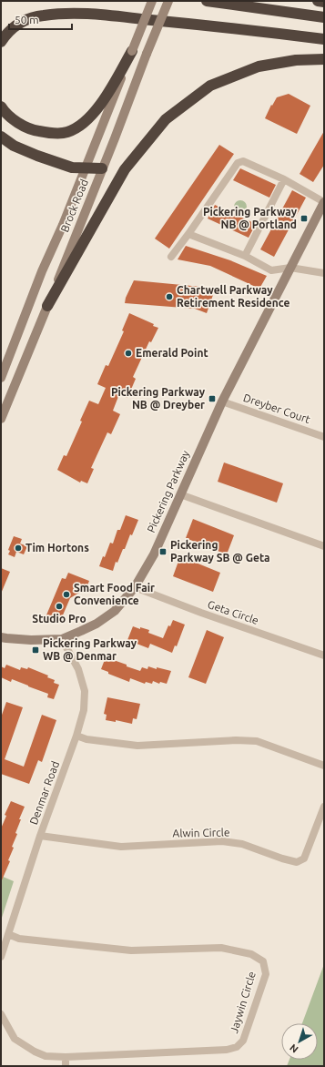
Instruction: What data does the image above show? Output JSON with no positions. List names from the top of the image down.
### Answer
{
  "streets": {
    "main road": ["Brock Road", "Pickering Parkway"],
    "street": [
      "Dreyber Court",
      "Geta Circle",
      "Denmar Road",
      "Alwin Circle",
      "Jaywin Circle"
    ]
  },
  "crossings": [
    ["Dreyber Court", "Pickering Parkway"],
    ["Pickering Parkway", "Geta Circle"],
    ["Pickering Parkway", "Denmar Road"],
    ["Denmar Road", "Alwin Circle"],
    ["Denmar Road", "Jaywin Circle"]
  ],
  "places": {
    "transit": [
      "Pickering Parkway NB @ Portland",
      "Pickering Parkway NB @ Dreyber",
      "Pickering Parkway SB @ Geta",
      "Pickering Parkway WB @ Denmar"
    ],
    "other": [
      "Chartwell Parkway Retirement Residence",
      "Emerald Point",
      "Tim Hortons",
      "Smart Food Fair Convenience",
      "Studio Pro"
    ]
  },
  "scale_bar": "50 m",
  "north": "bottom left"
}
